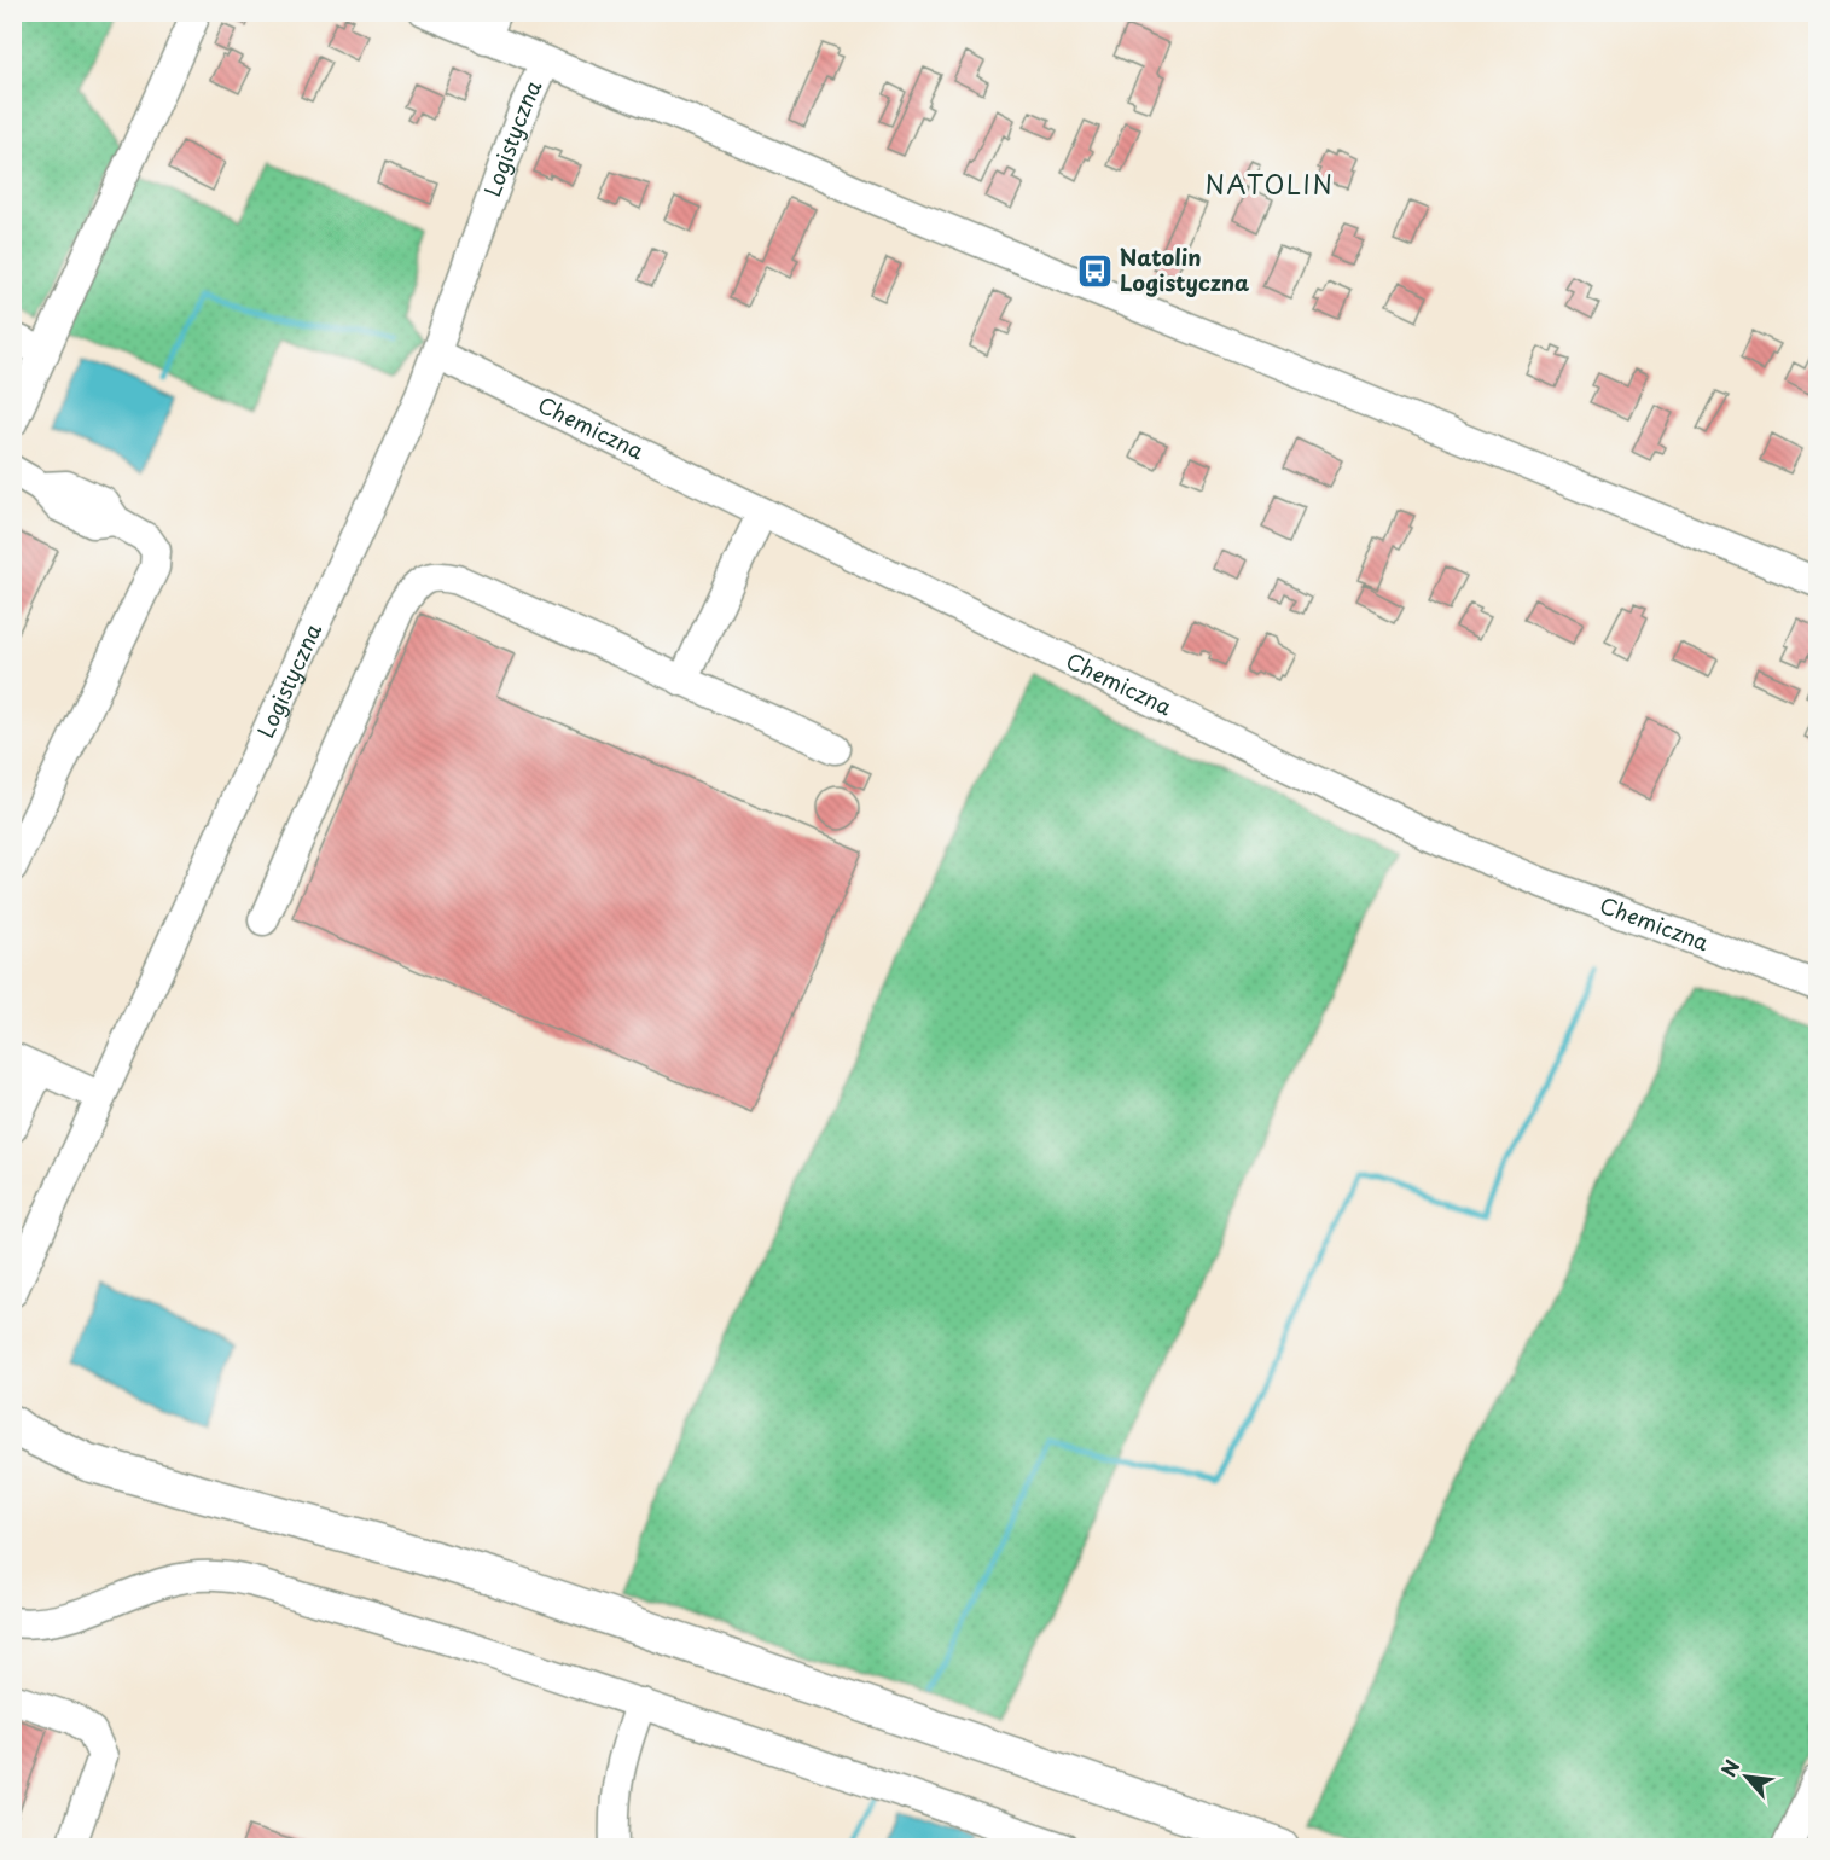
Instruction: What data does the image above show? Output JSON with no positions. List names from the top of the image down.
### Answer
{
  "streets": {
    "street": ["Logistyczna", "Chemiczna"]
  },
  "crossings": [
    ["Logistyczna", "Chemiczna"]
  ],
  "districts": ["NATOLIN"],
  "places": {
    "bus stop": ["Natolin Logistyczna"]
  },
  "north": "top left"
}
